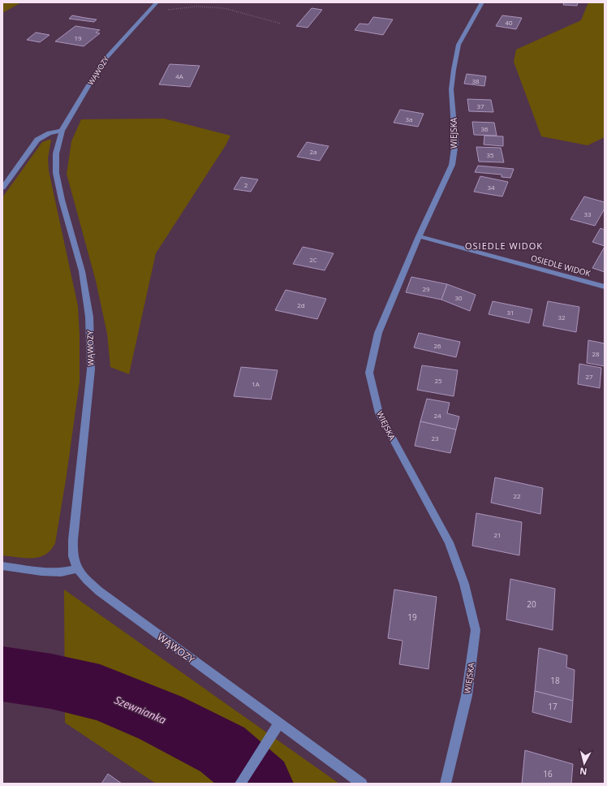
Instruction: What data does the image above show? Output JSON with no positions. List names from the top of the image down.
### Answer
{
  "streets": {
    "street": ["WĄWOZY", "WIEJSKA", "OSIEDLE WIDOK"]
  },
  "crossings": [
    ["WIEJSKA", "OSIEDLE WIDOK"]
  ],
  "districts": ["OSIEDLE WIDOK"],
  "water": ["Szewnianka"],
  "house_numbers": [
    "40",
    "19",
    "4A",
    "38",
    "37",
    "3a",
    "36",
    "2a",
    "35",
    "2",
    "34",
    "33",
    "2C",
    "29",
    "30",
    "2d",
    "31",
    "32",
    "26",
    "28",
    "27",
    "25",
    "1A",
    "24",
    "23",
    "22",
    "21",
    "20",
    "19",
    "18",
    "17",
    "16"
  ],
  "north": "bottom"
}
